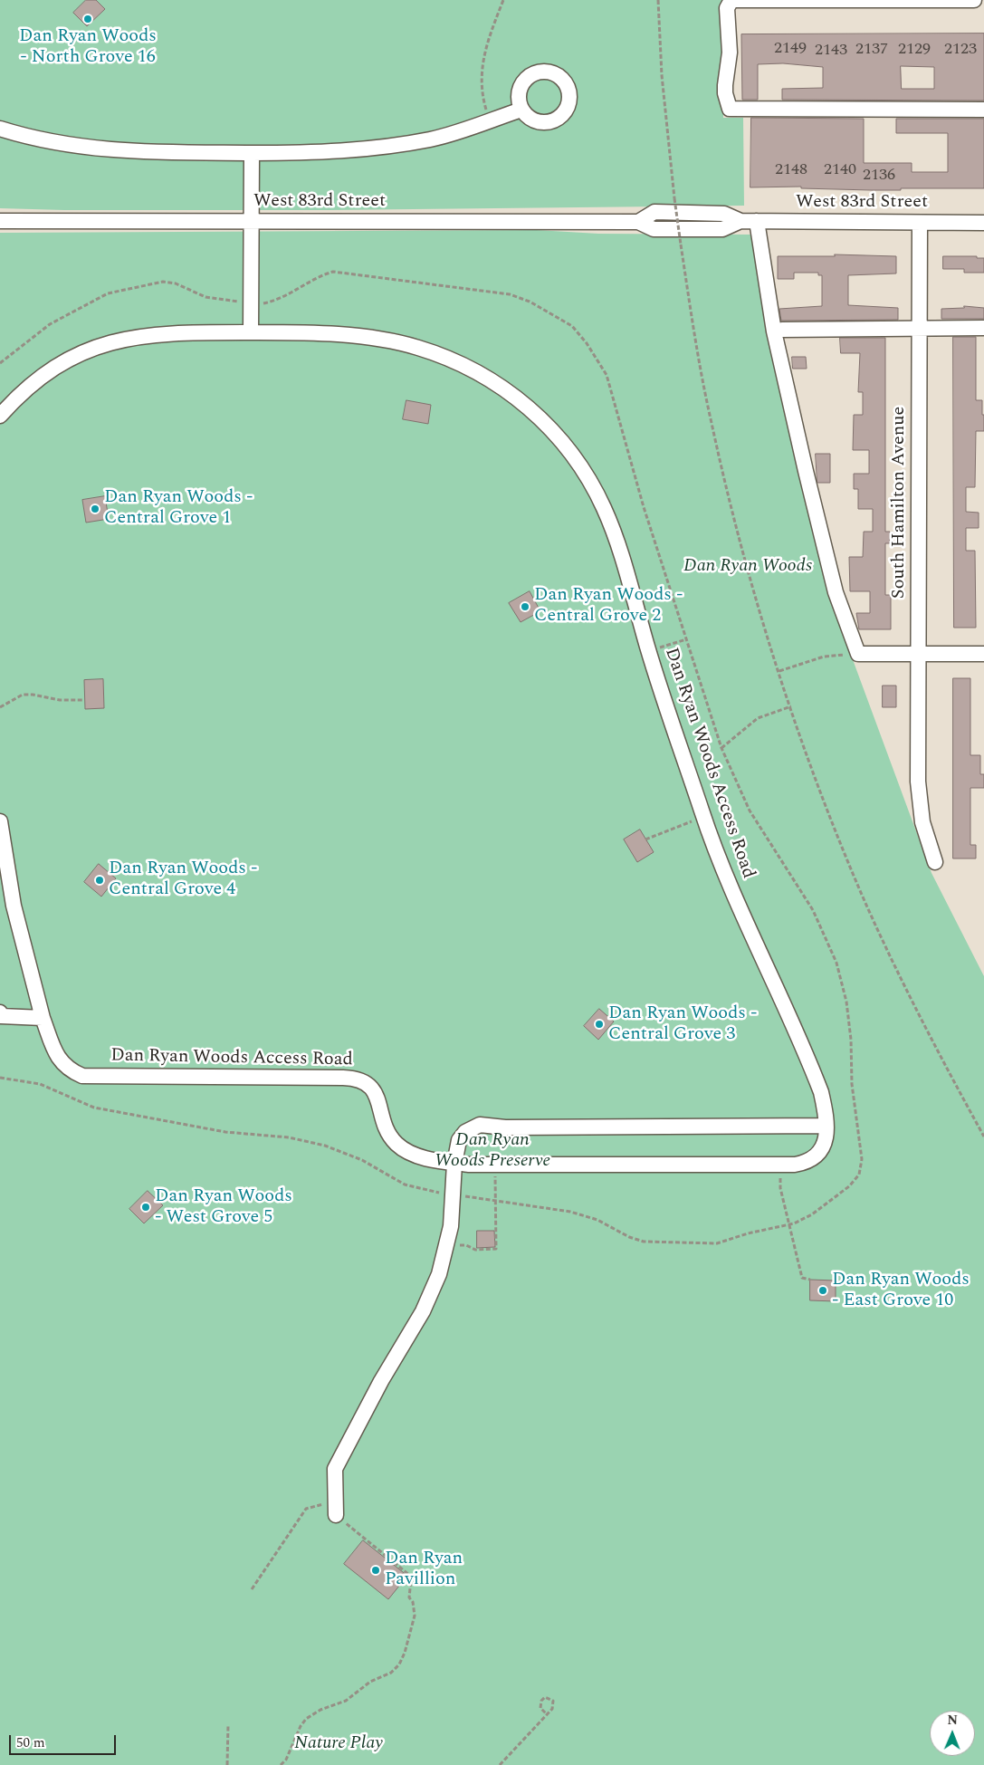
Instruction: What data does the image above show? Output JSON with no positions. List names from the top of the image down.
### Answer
{
  "streets": {
    "street": ["West 83rd Street", "South Hamilton Avenue", "Dan Ryan Woods Access Road"]
  },
  "crossings": [
    ["West 83rd Street", "South Hamilton Avenue"]
  ],
  "parks": ["Dan Ryan Woods", "Dan Ryan Woods Preserve", "Nature Play"],
  "places": [
    "Dan Ryan Woods - North Grove 16",
    "Dan Ryan Woods - Central Grove 1",
    "Dan Ryan Woods - Central Grove 2",
    "Dan Ryan Woods - Central Grove 4",
    "Dan Ryan Woods - Central Grove 3",
    "Dan Ryan Woods - West Grove 5",
    "Dan Ryan Woods - East Grove 10",
    "Dan Ryan Pavillion"
  ],
  "house_numbers": [
    "2149",
    "2137",
    "2129",
    "2123",
    "2143",
    "2148",
    "2140",
    "2136"
  ],
  "scale_bar": "50 m",
  "north": "top"
}
